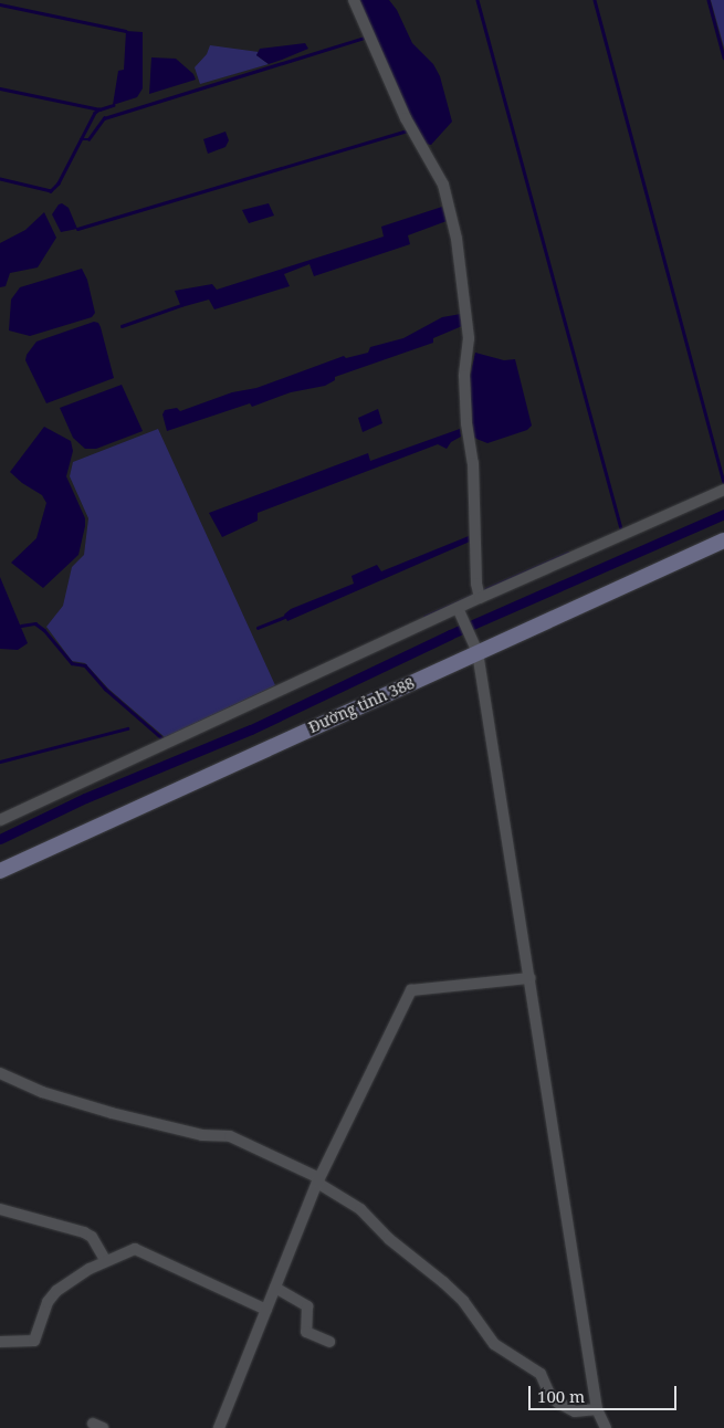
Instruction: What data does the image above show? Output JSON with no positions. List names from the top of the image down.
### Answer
{
  "streets": {
    "main road": ["Đường tỉnh 388"]
  },
  "scale_bar": "100 m"
}
